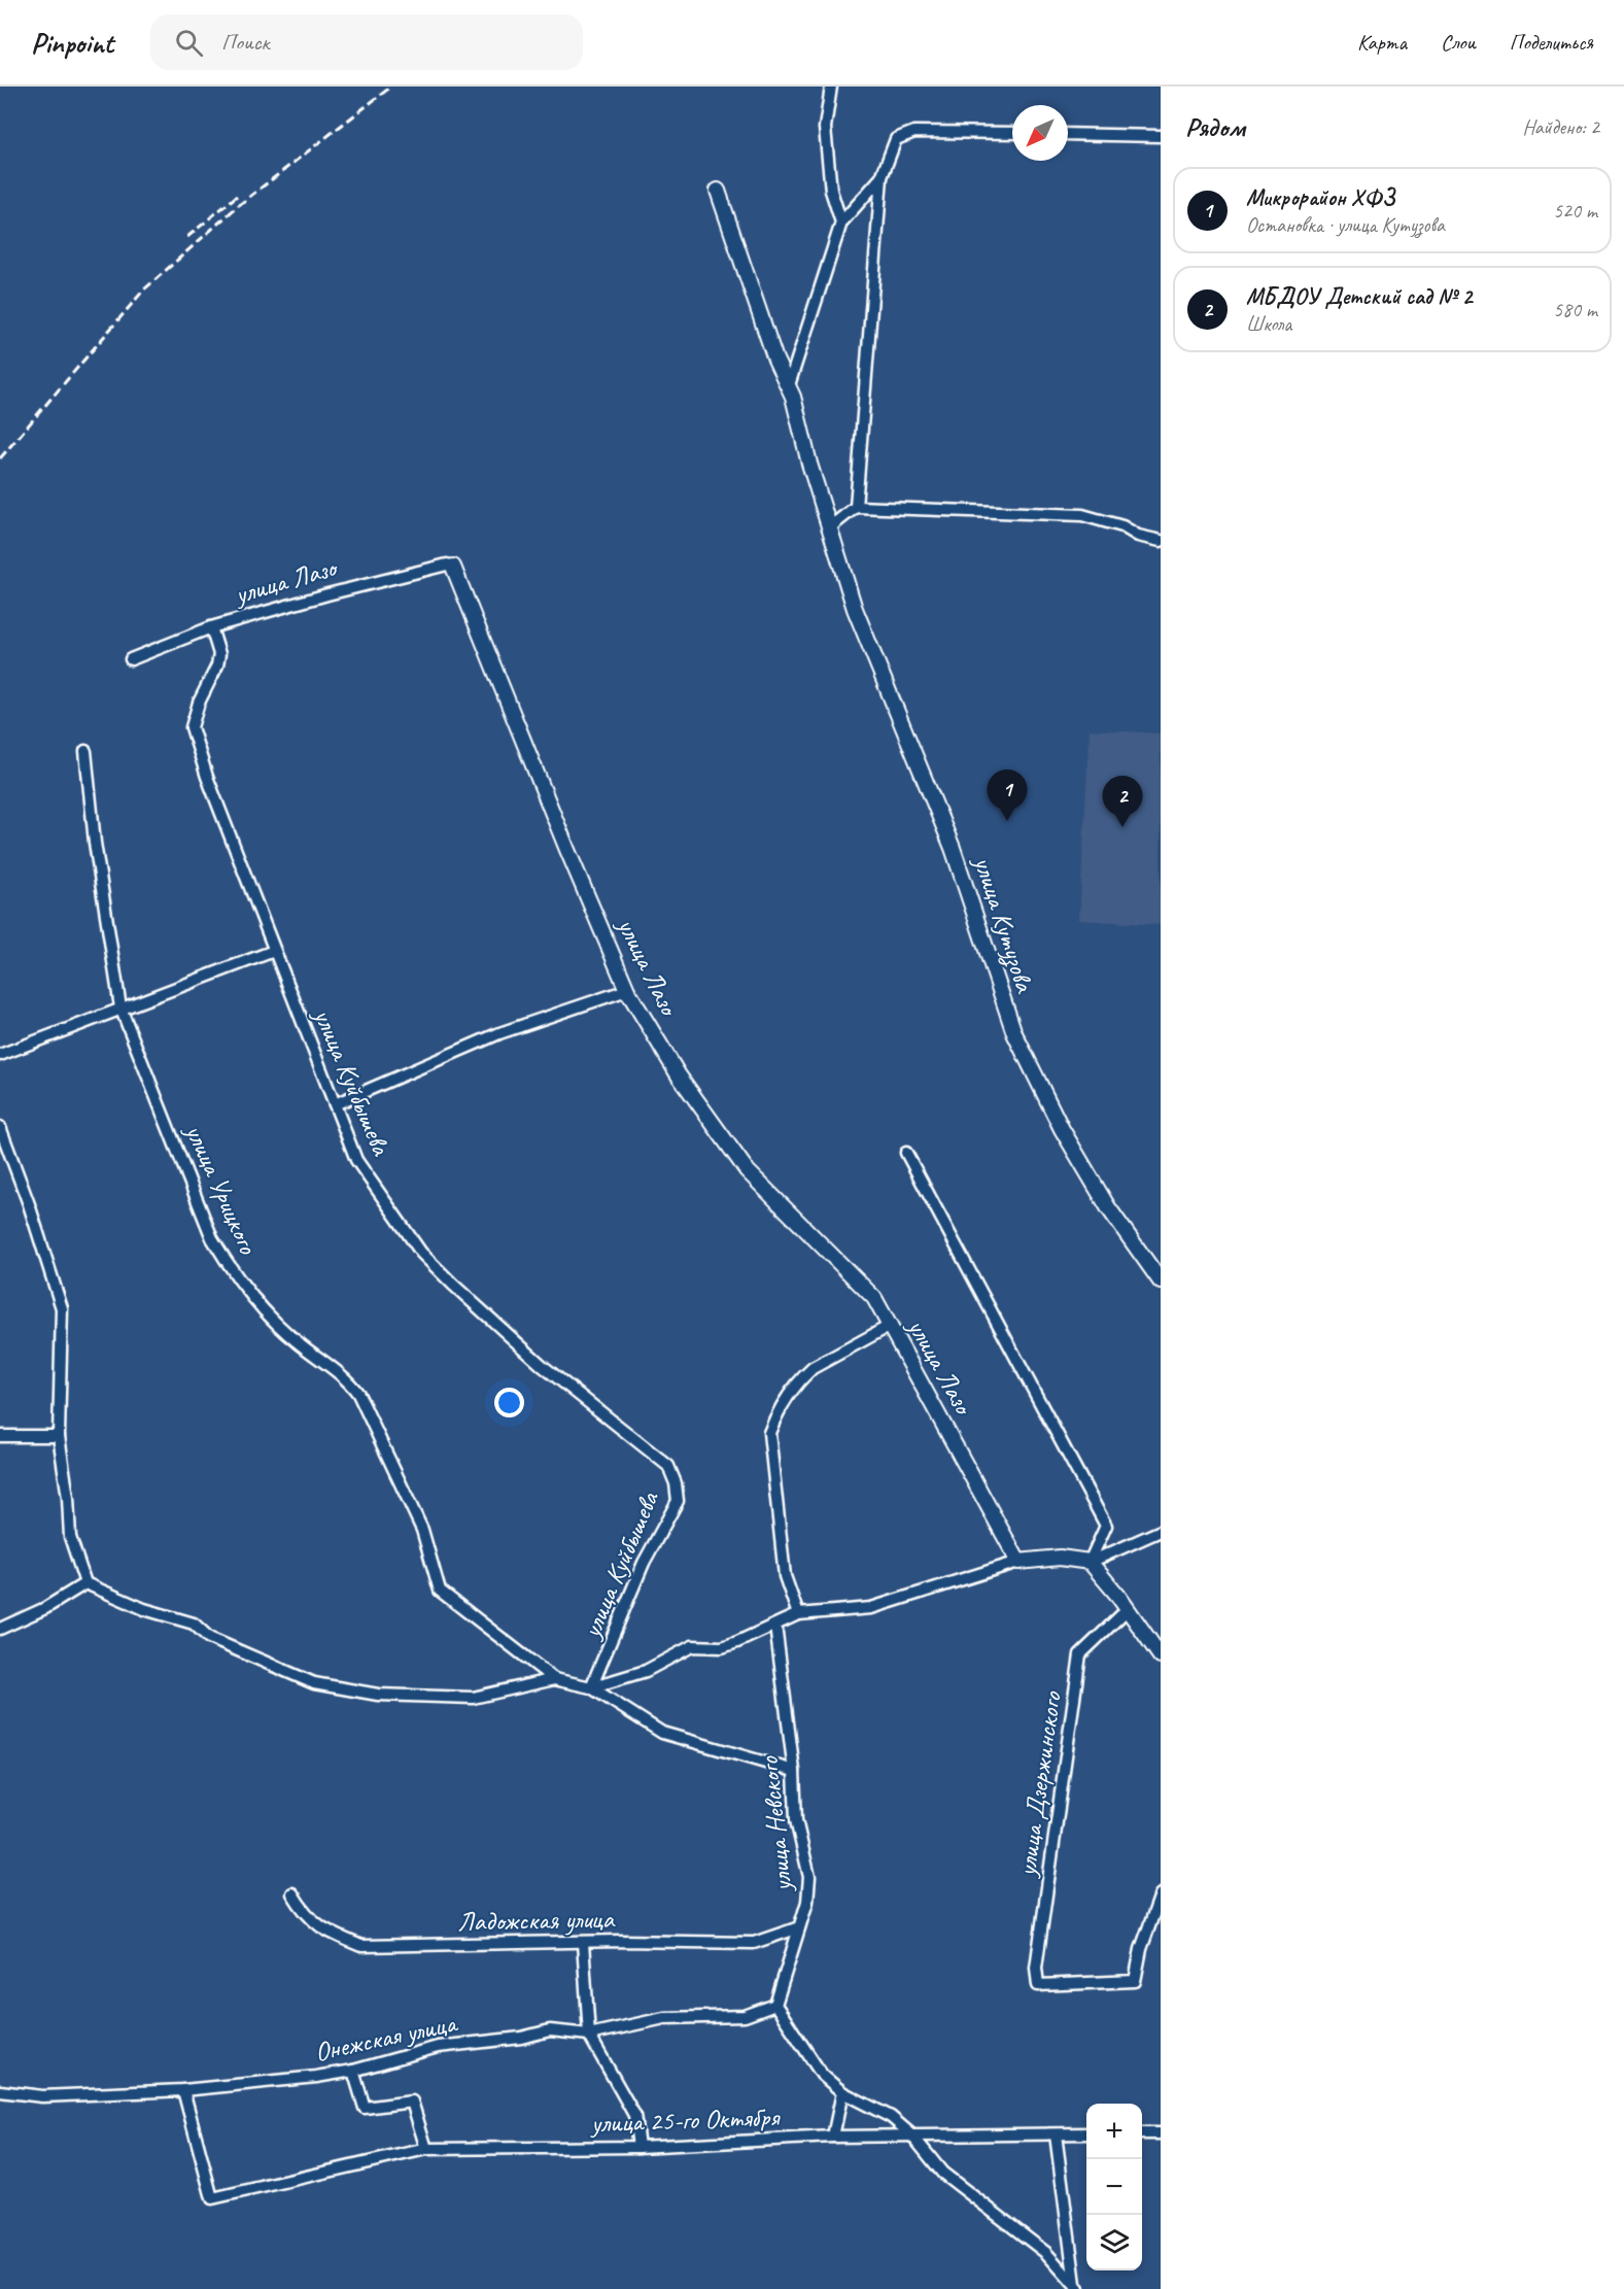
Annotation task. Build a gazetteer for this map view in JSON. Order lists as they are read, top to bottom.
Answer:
{
  "streets": {
    "street": [
      "улица Лазо",
      "улица Кутузова",
      "улица Куйбышева",
      "улица Урицкого",
      "улица Дзержинского",
      "улица Невского",
      "Ладожская улица",
      "Онежская улица",
      "улица 25-го Октября"
    ]
  },
  "crossings": [
    ["улица Лазо", "улица Куйбышева"],
    ["улица Невского", "Ладожская улица"],
    ["улица Невского", "Онежская улица"],
    ["Онежская улица", "улица 25-го Октября"]
  ],
  "north": "bottom left",
  "page": {
    "header": "Pinpoint",
    "search": "Поиск",
    "nav": ["Карта", "Слои", "Поделиться"],
    "heading": ["Рядом", "Найдено: 2"],
    "list": [
      {
        "mark": "1",
        "name": "Микрорайон ХФЗ",
        "note": "Остановка · улица Кутузова",
        "value": "520 m"
      },
      {
        "mark": "2",
        "name": "МБДОУ Детский сад № 2",
        "note": "Школа",
        "value": "580 m"
      }
    ],
    "pins": ["1", "2"],
    "map_buttons": ["+", "−"]
  }
}
